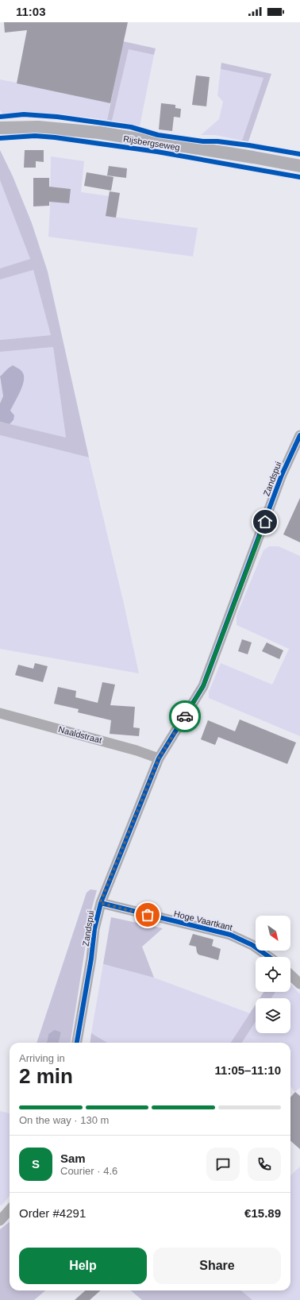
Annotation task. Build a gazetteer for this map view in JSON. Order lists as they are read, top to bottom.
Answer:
{
  "streets": {
    "main road": ["Rijsbergseweg"],
    "street": ["Zandspui", "Naaldstraat", "Hoge Vaartkant"]
  },
  "crossings": [
    ["Zandspui", "Naaldstraat"],
    ["Zandspui", "Hoge Vaartkant"]
  ],
  "north": "bottom right",
  "page": {
    "status": "11:03",
    "heading": ["2 min", "Arriving in", "11:05–11:10"],
    "panel": [
      "Sam",
      "Courier · 4.6",
      "Order #4291",
      "€15.89"
    ],
    "bar": "On the way · 130 m",
    "round": "S",
    "buttons": ["Help", "Share"]
  }
}
